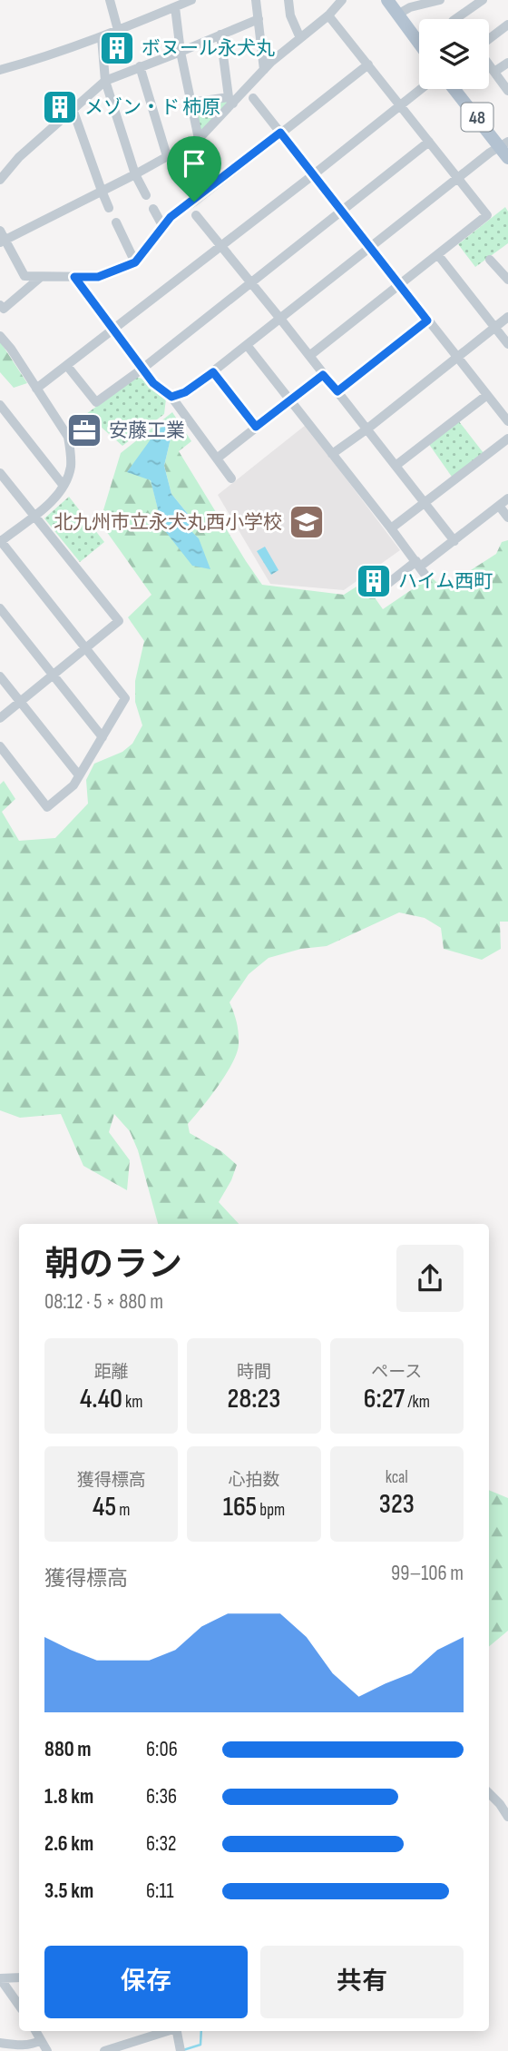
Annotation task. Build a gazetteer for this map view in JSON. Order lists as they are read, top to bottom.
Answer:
{
  "streets": {
    "main road": ["48"]
  },
  "places": {
    "building": ["ボヌール永犬丸", "メゾン・ド 柿原", "ハイム西町"],
    "office": ["安藤工業"],
    "school or university": ["北九州市立永犬丸西小学校"]
  },
  "page": {
    "heading": ["朝のラン", "08:12 · 5 × 880 m"],
    "stats": [
      ["距離", "4.40 km"],
      ["時間", "28:23"],
      ["ペース", "6:27 /km"],
      ["獲得標高", "45 m"],
      ["心拍数", "165 bpm"],
      ["kcal", "323"]
    ],
    "chart": ["獲得標高", "99–106 m"],
    "list": [
      {
        "name": "880 m",
        "note": "6:06"
      },
      {
        "name": "1.8 km",
        "note": "6:36"
      },
      {
        "name": "2.6 km",
        "note": "6:32"
      },
      {
        "name": "3.5 km",
        "note": "6:11"
      }
    ],
    "buttons": ["保存", "共有"]
  }
}
